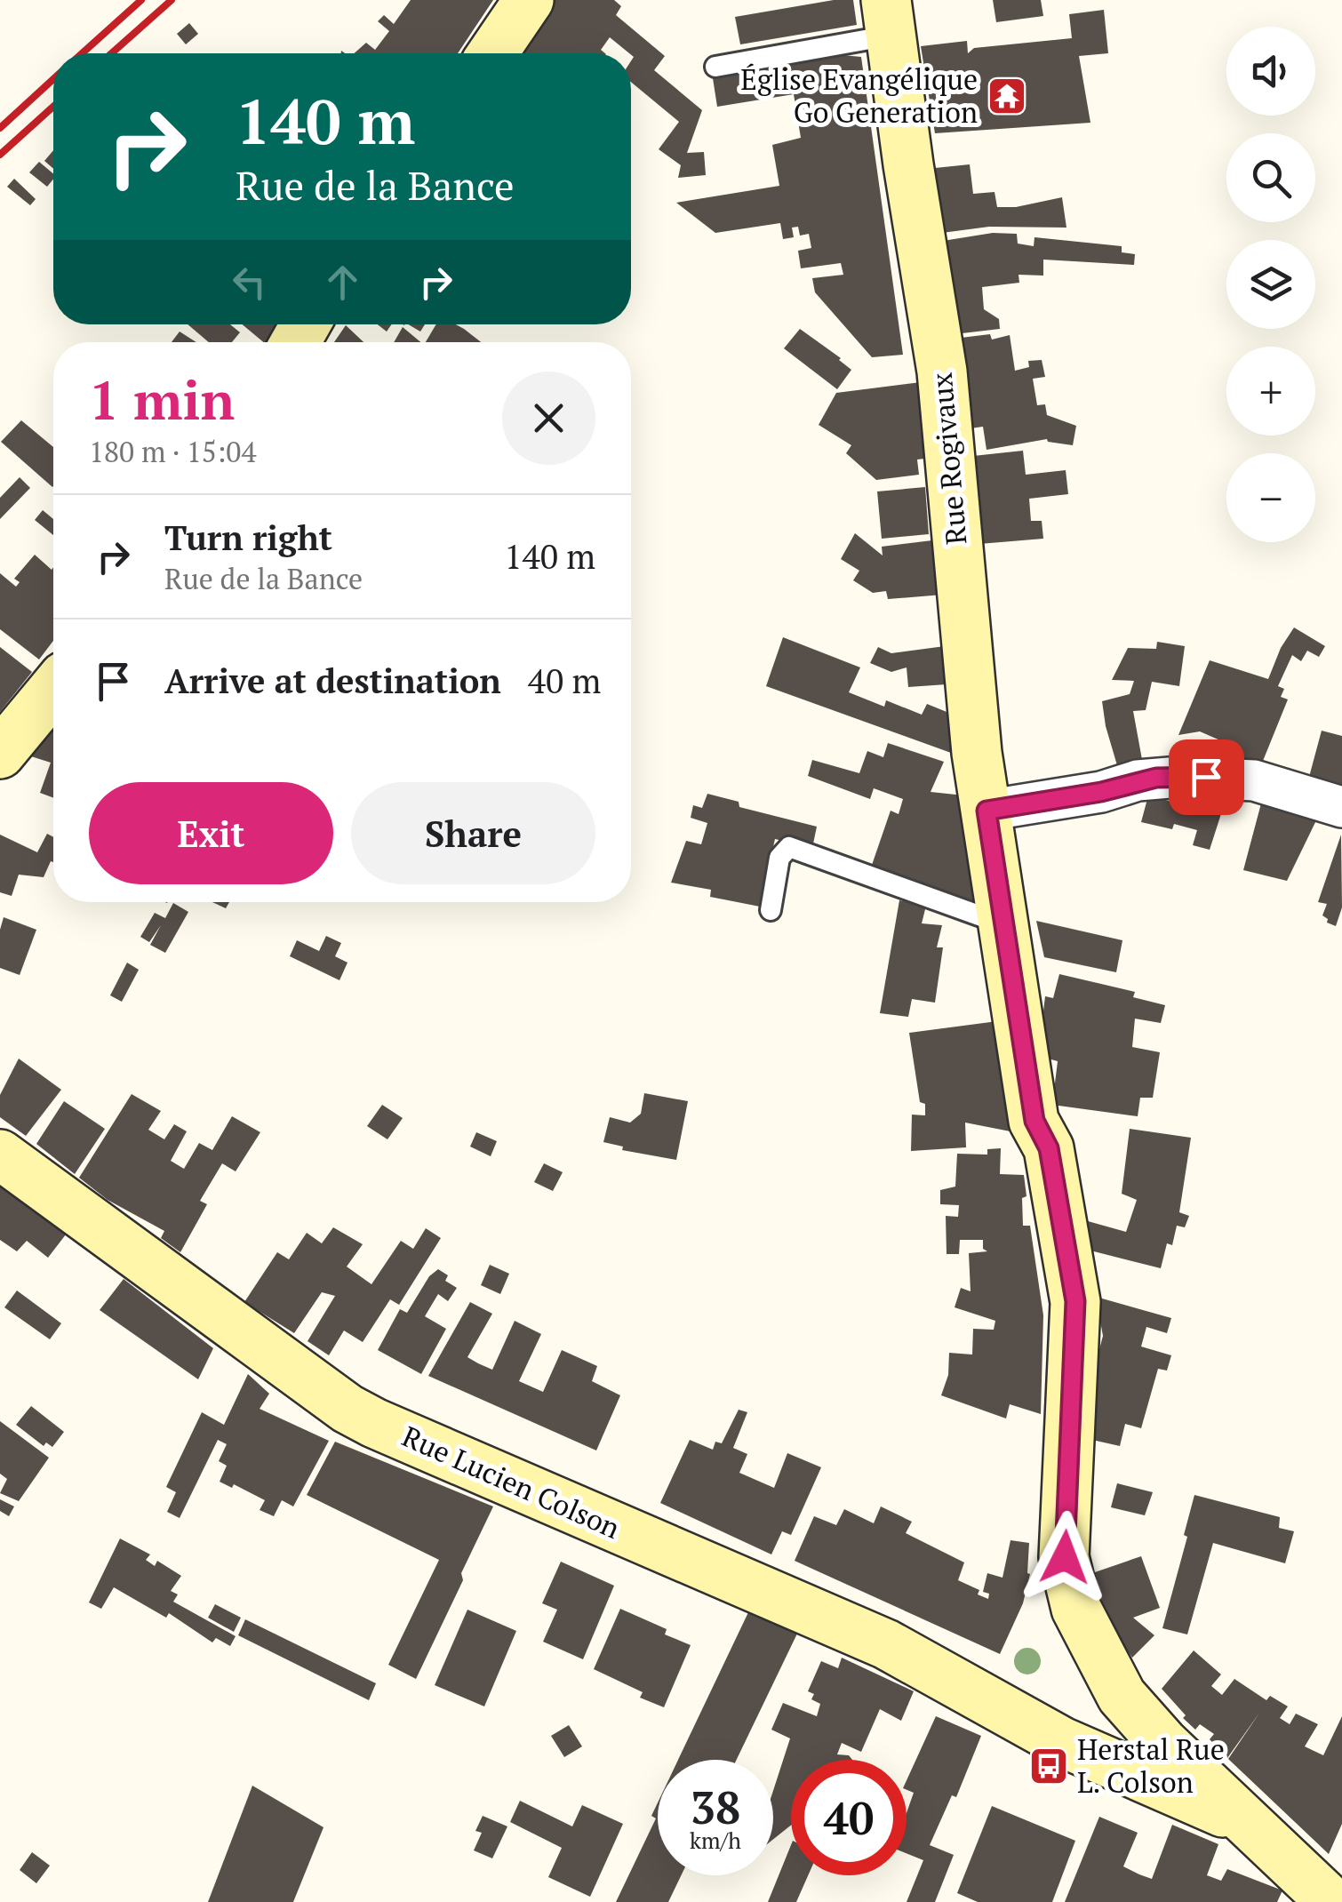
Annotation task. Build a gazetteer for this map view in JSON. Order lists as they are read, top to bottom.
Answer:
{
  "streets": {
    "street": ["Rue Rogivaux", "Rue Lucien Colson"]
  },
  "crossings": [
    ["Rue Rogivaux", "Rue Lucien Colson"]
  ],
  "places": {
    "temple": ["Église Evangélique Go Generation"],
    "bus stop": ["Herstal Rue L. Colson"]
  },
  "page": {
    "map_buttons": ["+", "−"],
    "turn": ["140 m", "Rue de la Bance"],
    "heading": ["1 min", "180 m · 15:04"],
    "list": [
      {
        "name": "Turn right",
        "note": "Rue de la Bance",
        "value": "140 m"
      },
      {
        "name": "Arrive at destination",
        "value": "40 m"
      }
    ],
    "buttons": ["Exit", "Share"],
    "speed": "38 km/h",
    "limit": "40"
  }
}
